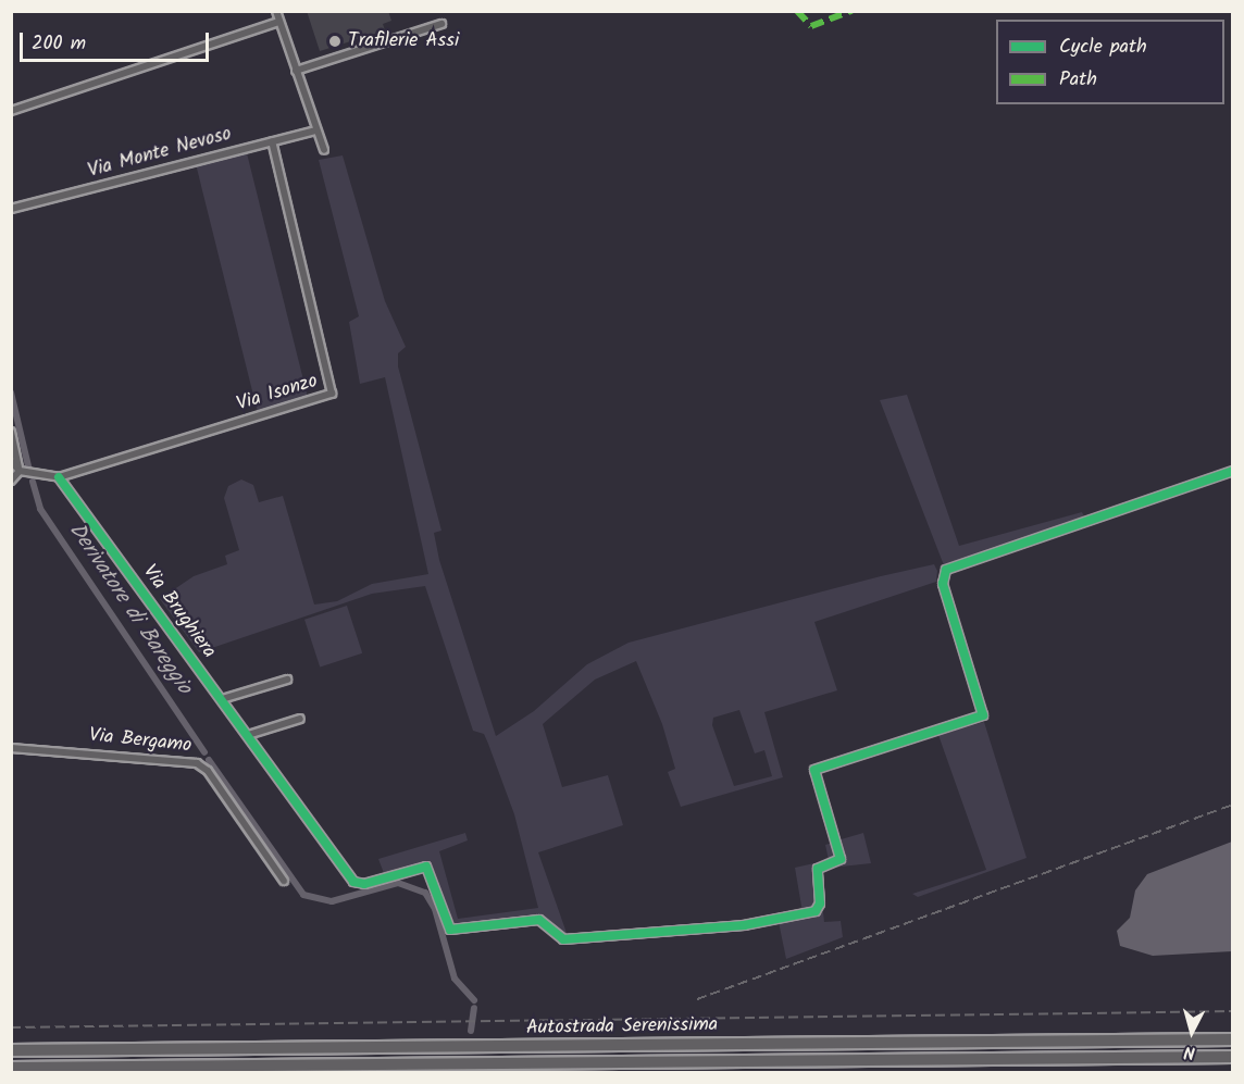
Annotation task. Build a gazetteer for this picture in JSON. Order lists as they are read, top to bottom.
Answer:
{
  "streets": {
    "highway": ["Autostrada Serenissima"],
    "street": [
      "Via Monte Nevoso",
      "Via Isonzo",
      "Via Brughiera",
      "Via Bergamo"
    ]
  },
  "crossings": [
    ["Via Monte Nevoso", "Via Isonzo"],
    ["Via Isonzo", "Via Brughiera"]
  ],
  "water": ["Derivatore di Bareggio"],
  "places": ["Trafilerie Assi"],
  "legend": ["Cycle path", "Path"],
  "scale_bar": "200 m",
  "north": "bottom"
}
